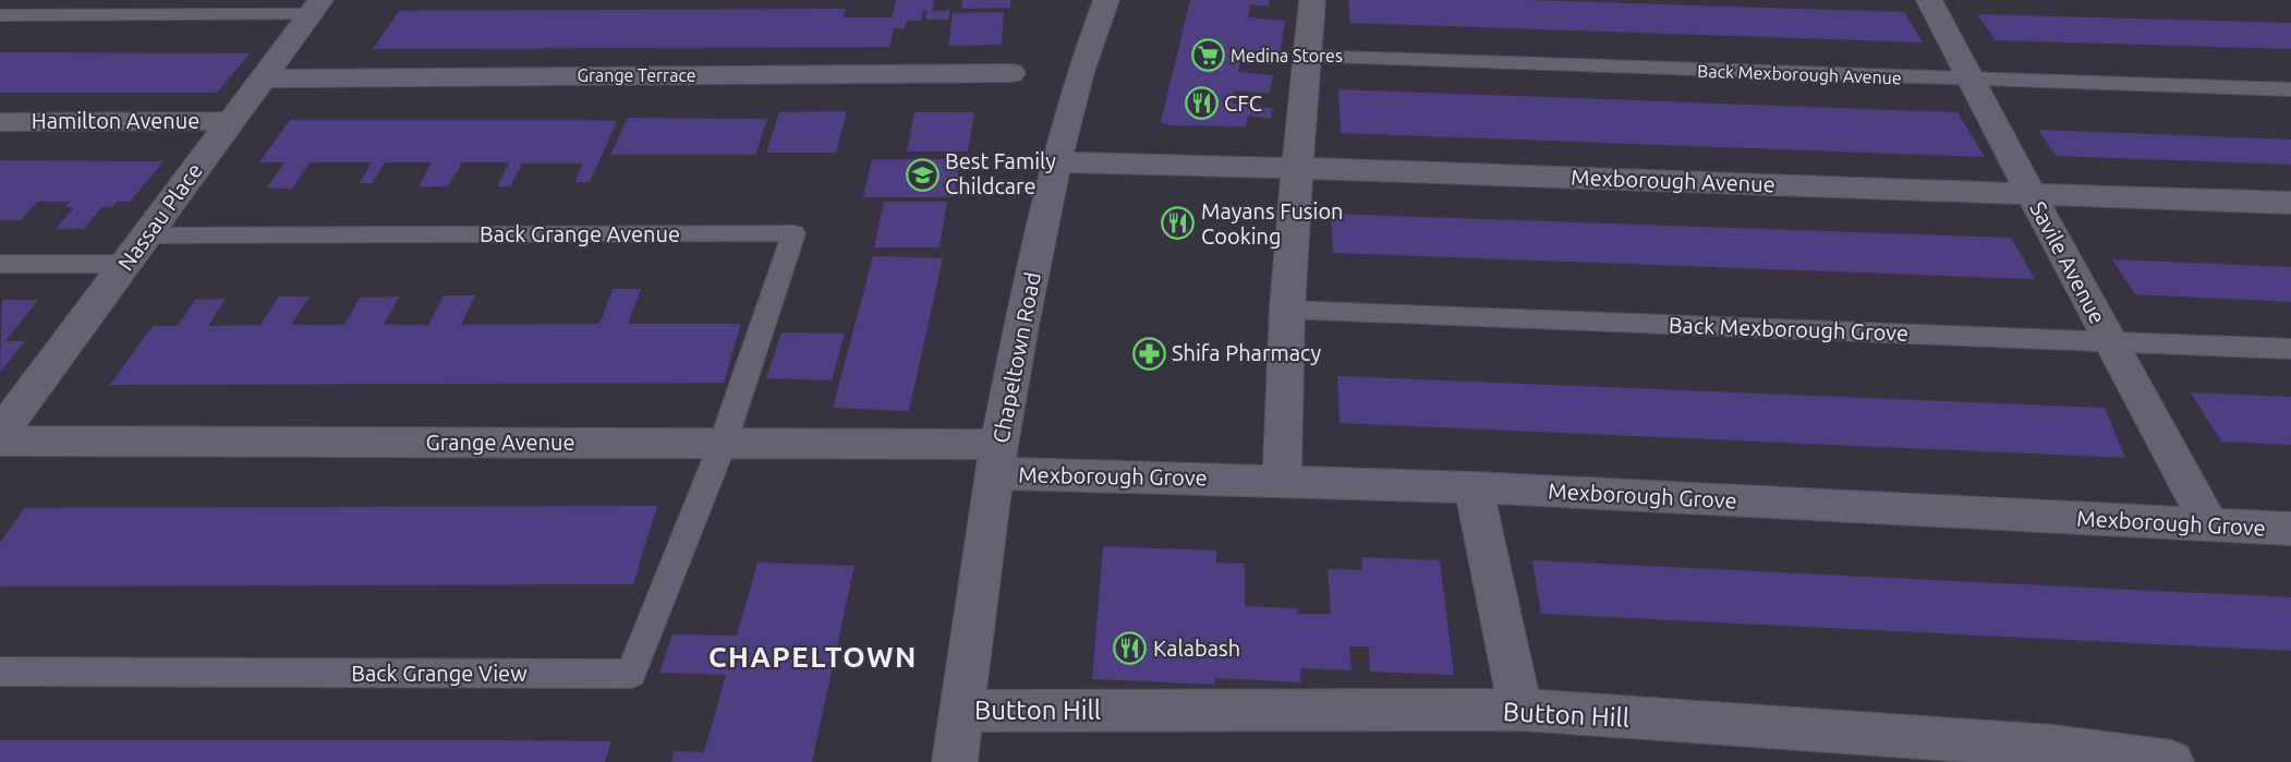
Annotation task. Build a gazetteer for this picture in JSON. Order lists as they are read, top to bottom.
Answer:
{
  "streets": {
    "street": [
      "Grange Terrace",
      "Hamilton Avenue",
      "Mexborough Avenue",
      "Nassau Place",
      "Savile Avenue",
      "Chapeltown Road",
      "Grange Avenue",
      "Mexborough Grove",
      "Button Hill"
    ],
    "lane": [
      "Back Mexborough Avenue",
      "Back Grange Avenue",
      "Back Mexborough Grove",
      "Back Grange View"
    ]
  },
  "crossings": [
    ["Back Mexborough Avenue", "Savile Avenue"],
    ["Grange Terrace", "Nassau Place"],
    ["Hamilton Avenue", "Nassau Place"],
    ["Mexborough Avenue", "Savile Avenue"],
    ["Mexborough Avenue", "Chapeltown Road"],
    ["Nassau Place", "Back Grange Avenue"],
    ["Back Grange Avenue", "Grange Avenue"],
    ["Back Grange Avenue", "Back Grange View"],
    ["Savile Avenue", "Back Mexborough Grove"],
    ["Savile Avenue", "Mexborough Grove"],
    ["Chapeltown Road", "Grange Avenue"],
    ["Chapeltown Road", "Mexborough Grove"],
    ["Chapeltown Road", "Button Hill"],
    ["Grange Avenue", "Mexborough Grove"],
    ["Grange Avenue", "Back Grange View"]
  ],
  "districts": ["CHAPELTOWN"],
  "places": {
    "supermarket": ["Medina Stores"],
    "restaurant": ["CFC", "Mayans Fusion Cooking", "Kalabash"],
    "school or university": ["Best Family Childcare"],
    "pharmacy": ["Shifa Pharmacy"]
  }
}
